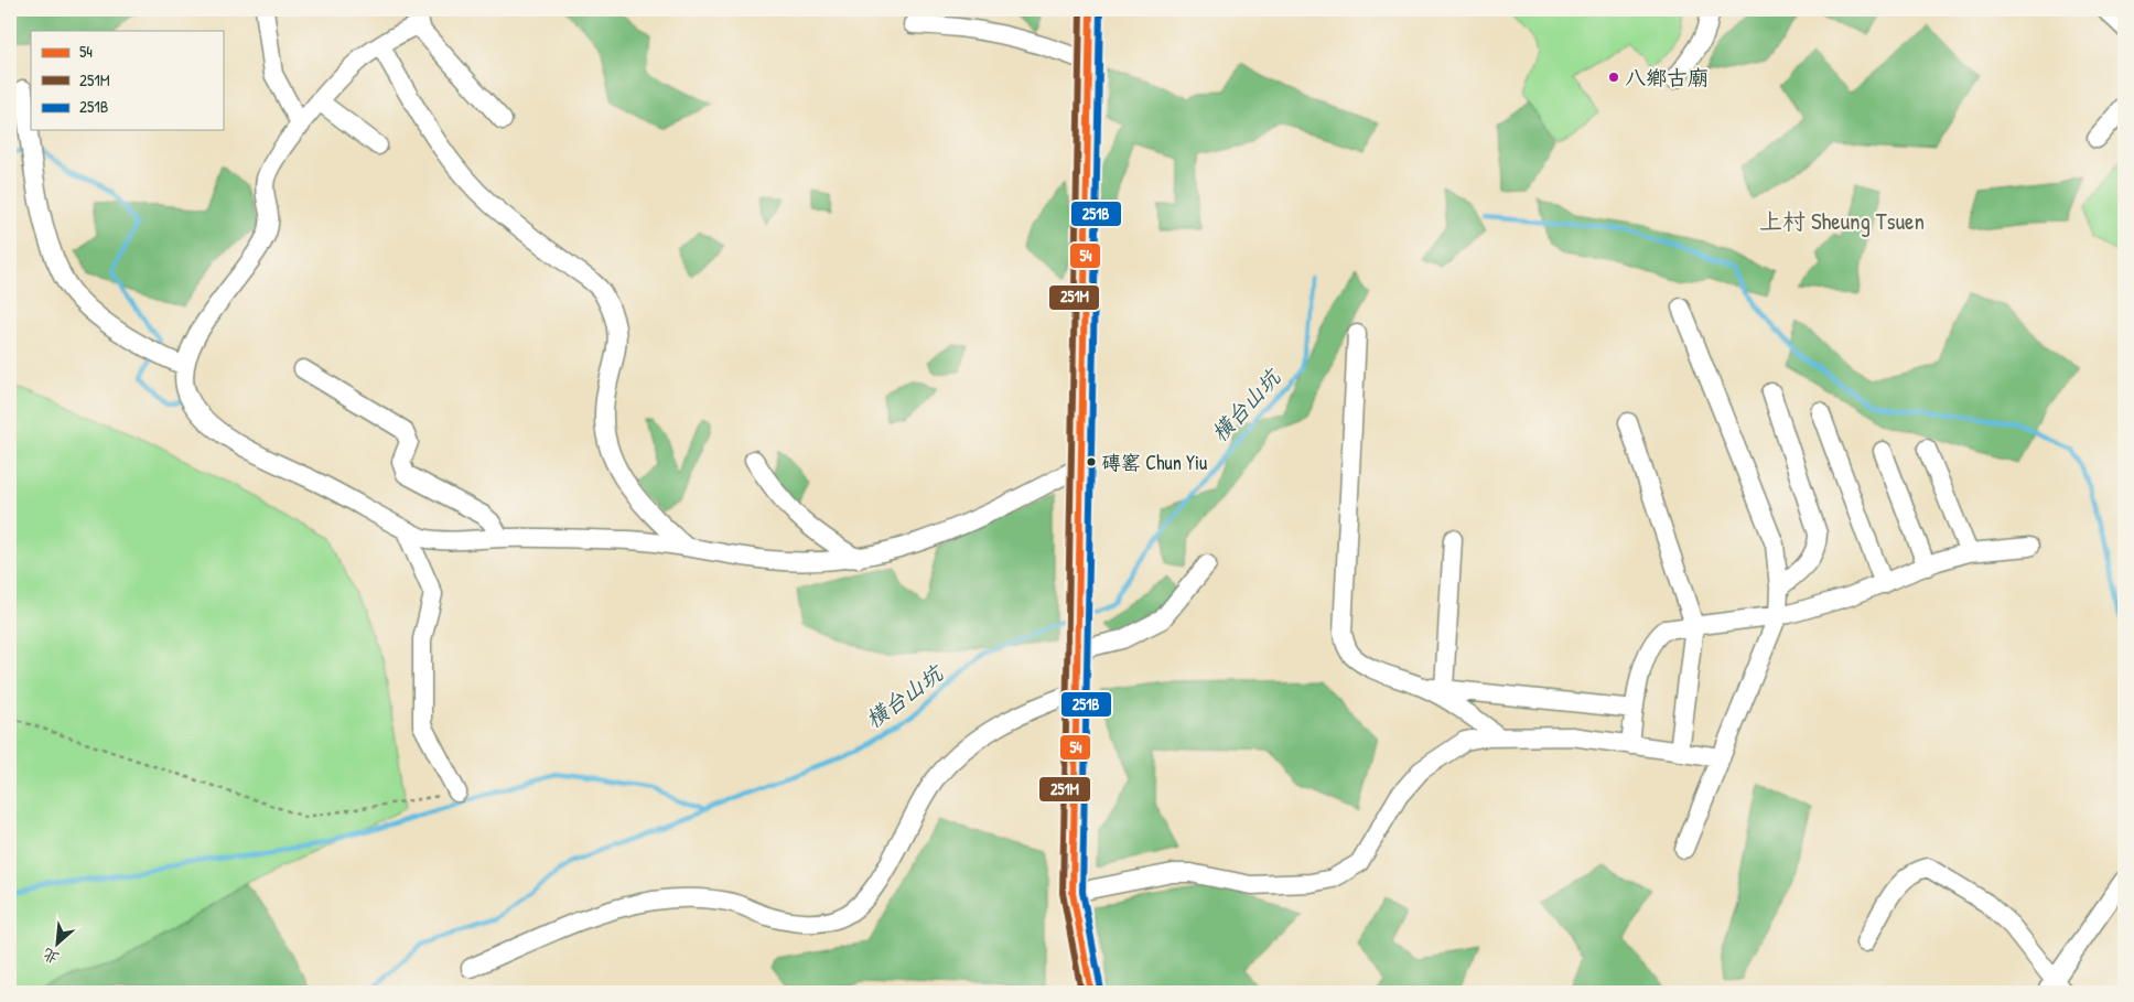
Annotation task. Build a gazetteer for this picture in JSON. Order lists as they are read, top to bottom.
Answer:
{
  "districts": ["上村 Sheung Tsuen"],
  "water": ["橫台山坑"],
  "places": ["八鄉古廟", "磚窰 Chun Yiu"],
  "lines": ["transit line 54", "transit line 251M", "transit line 251B"],
  "legend": ["54", "251M", "251B"],
  "north": "bottom left"
}
